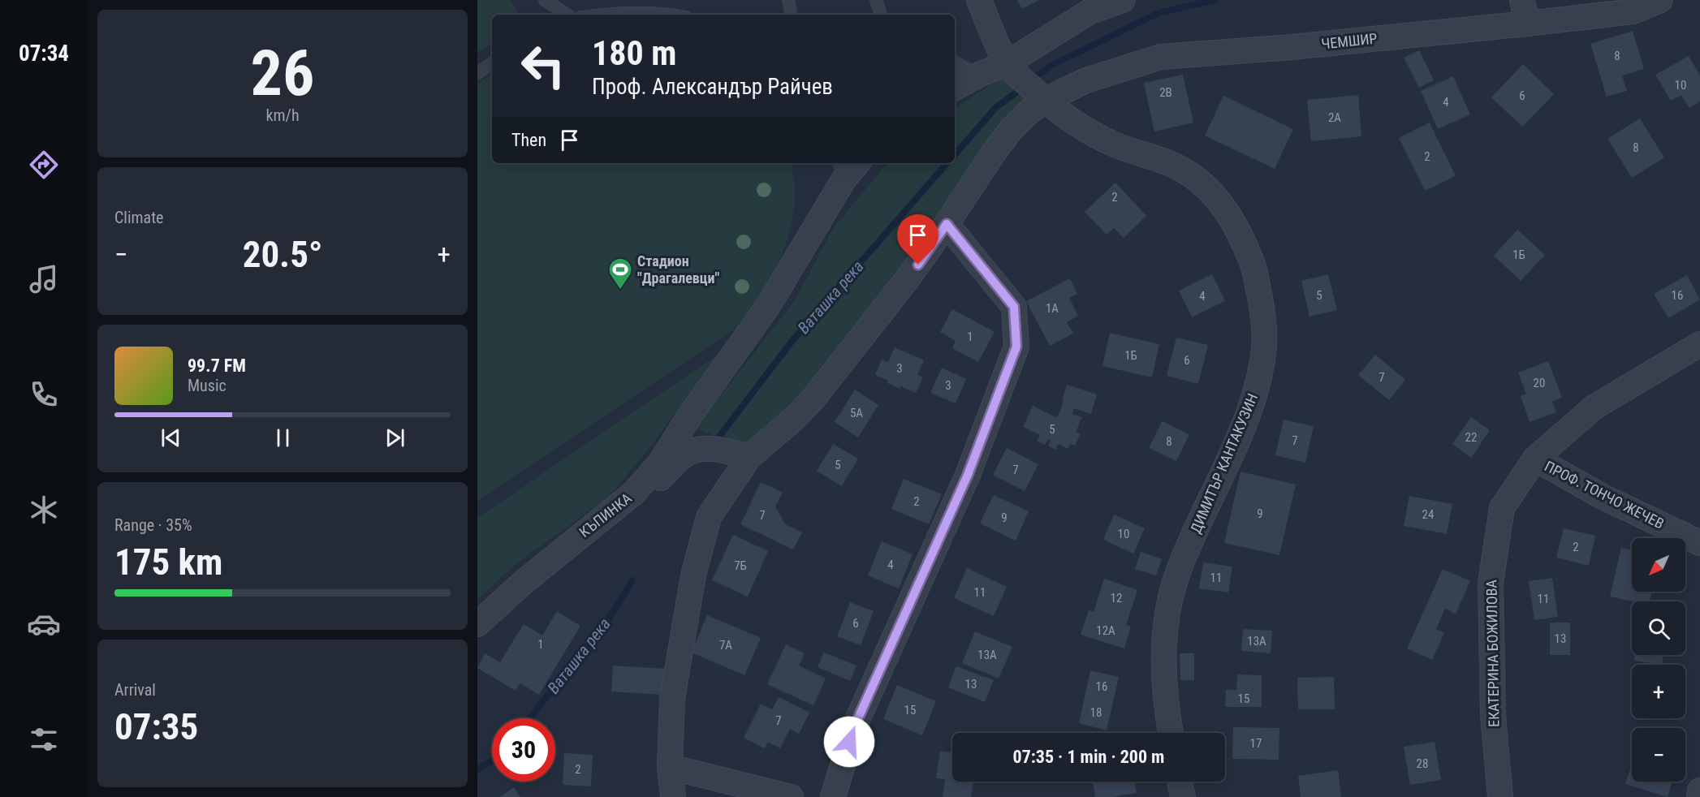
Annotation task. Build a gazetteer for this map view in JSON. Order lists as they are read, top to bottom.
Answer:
{
  "streets": {
    "street": [
      "ЧЕМШИР",
      "ДИМИТЪР КАНТАКУЗИН",
      "ПРОФ. ТОНЧО ЖЕЧЕВ",
      "КЪПИНКА",
      "ЕКАТЕРИНА БОЖИЛОВА"
    ]
  },
  "crossings": [
    ["ЧЕМШИР", "ДИМИТЪР КАНТАКУЗИН"],
    ["ЧЕМШИР", "КЪПИНКА"],
    ["ПРОФ. ТОНЧО ЖЕЧЕВ", "ЕКАТЕРИНА БОЖИЛОВА"]
  ],
  "water": ["Ваташка река"],
  "places": {
    "sports": ["Стадион \"Драгалевци\""]
  },
  "house_numbers": [
    "8",
    "10",
    "2В",
    "6",
    "4",
    "2А",
    "8",
    "2",
    "2",
    "1Б",
    "5",
    "16",
    "4",
    "1А",
    "1",
    "1Б",
    "6",
    "3",
    "7",
    "20",
    "3",
    "5А",
    "5",
    "22",
    "7",
    "8",
    "5",
    "7",
    "2",
    "9",
    "24",
    "7",
    "9",
    "10",
    "2",
    "4",
    "7Б",
    "11",
    "11",
    "12",
    "11",
    "6",
    "12А",
    "13",
    "13А",
    "1",
    "7А",
    "13А",
    "13",
    "16",
    "15",
    "15",
    "18",
    "7",
    "17",
    "28",
    "2"
  ],
  "north": "bottom left",
  "page": {
    "tabs": "07:34",
    "tile": [
      ["26", "km/h"],
      "Climate",
      ["Range · 35%", "175 km"],
      ["Arrival", "07:35"]
    ],
    "turn": ["180 m", "Проф. Александър Райчев"],
    "then": "Then",
    "heat": ["−", "20.5°", "+"],
    "song": ["99.7 FM", "Music"],
    "map_buttons": ["+", "−"],
    "limit": "30",
    "trip": "07:35 · 1 min · 200 m"
  }
}
